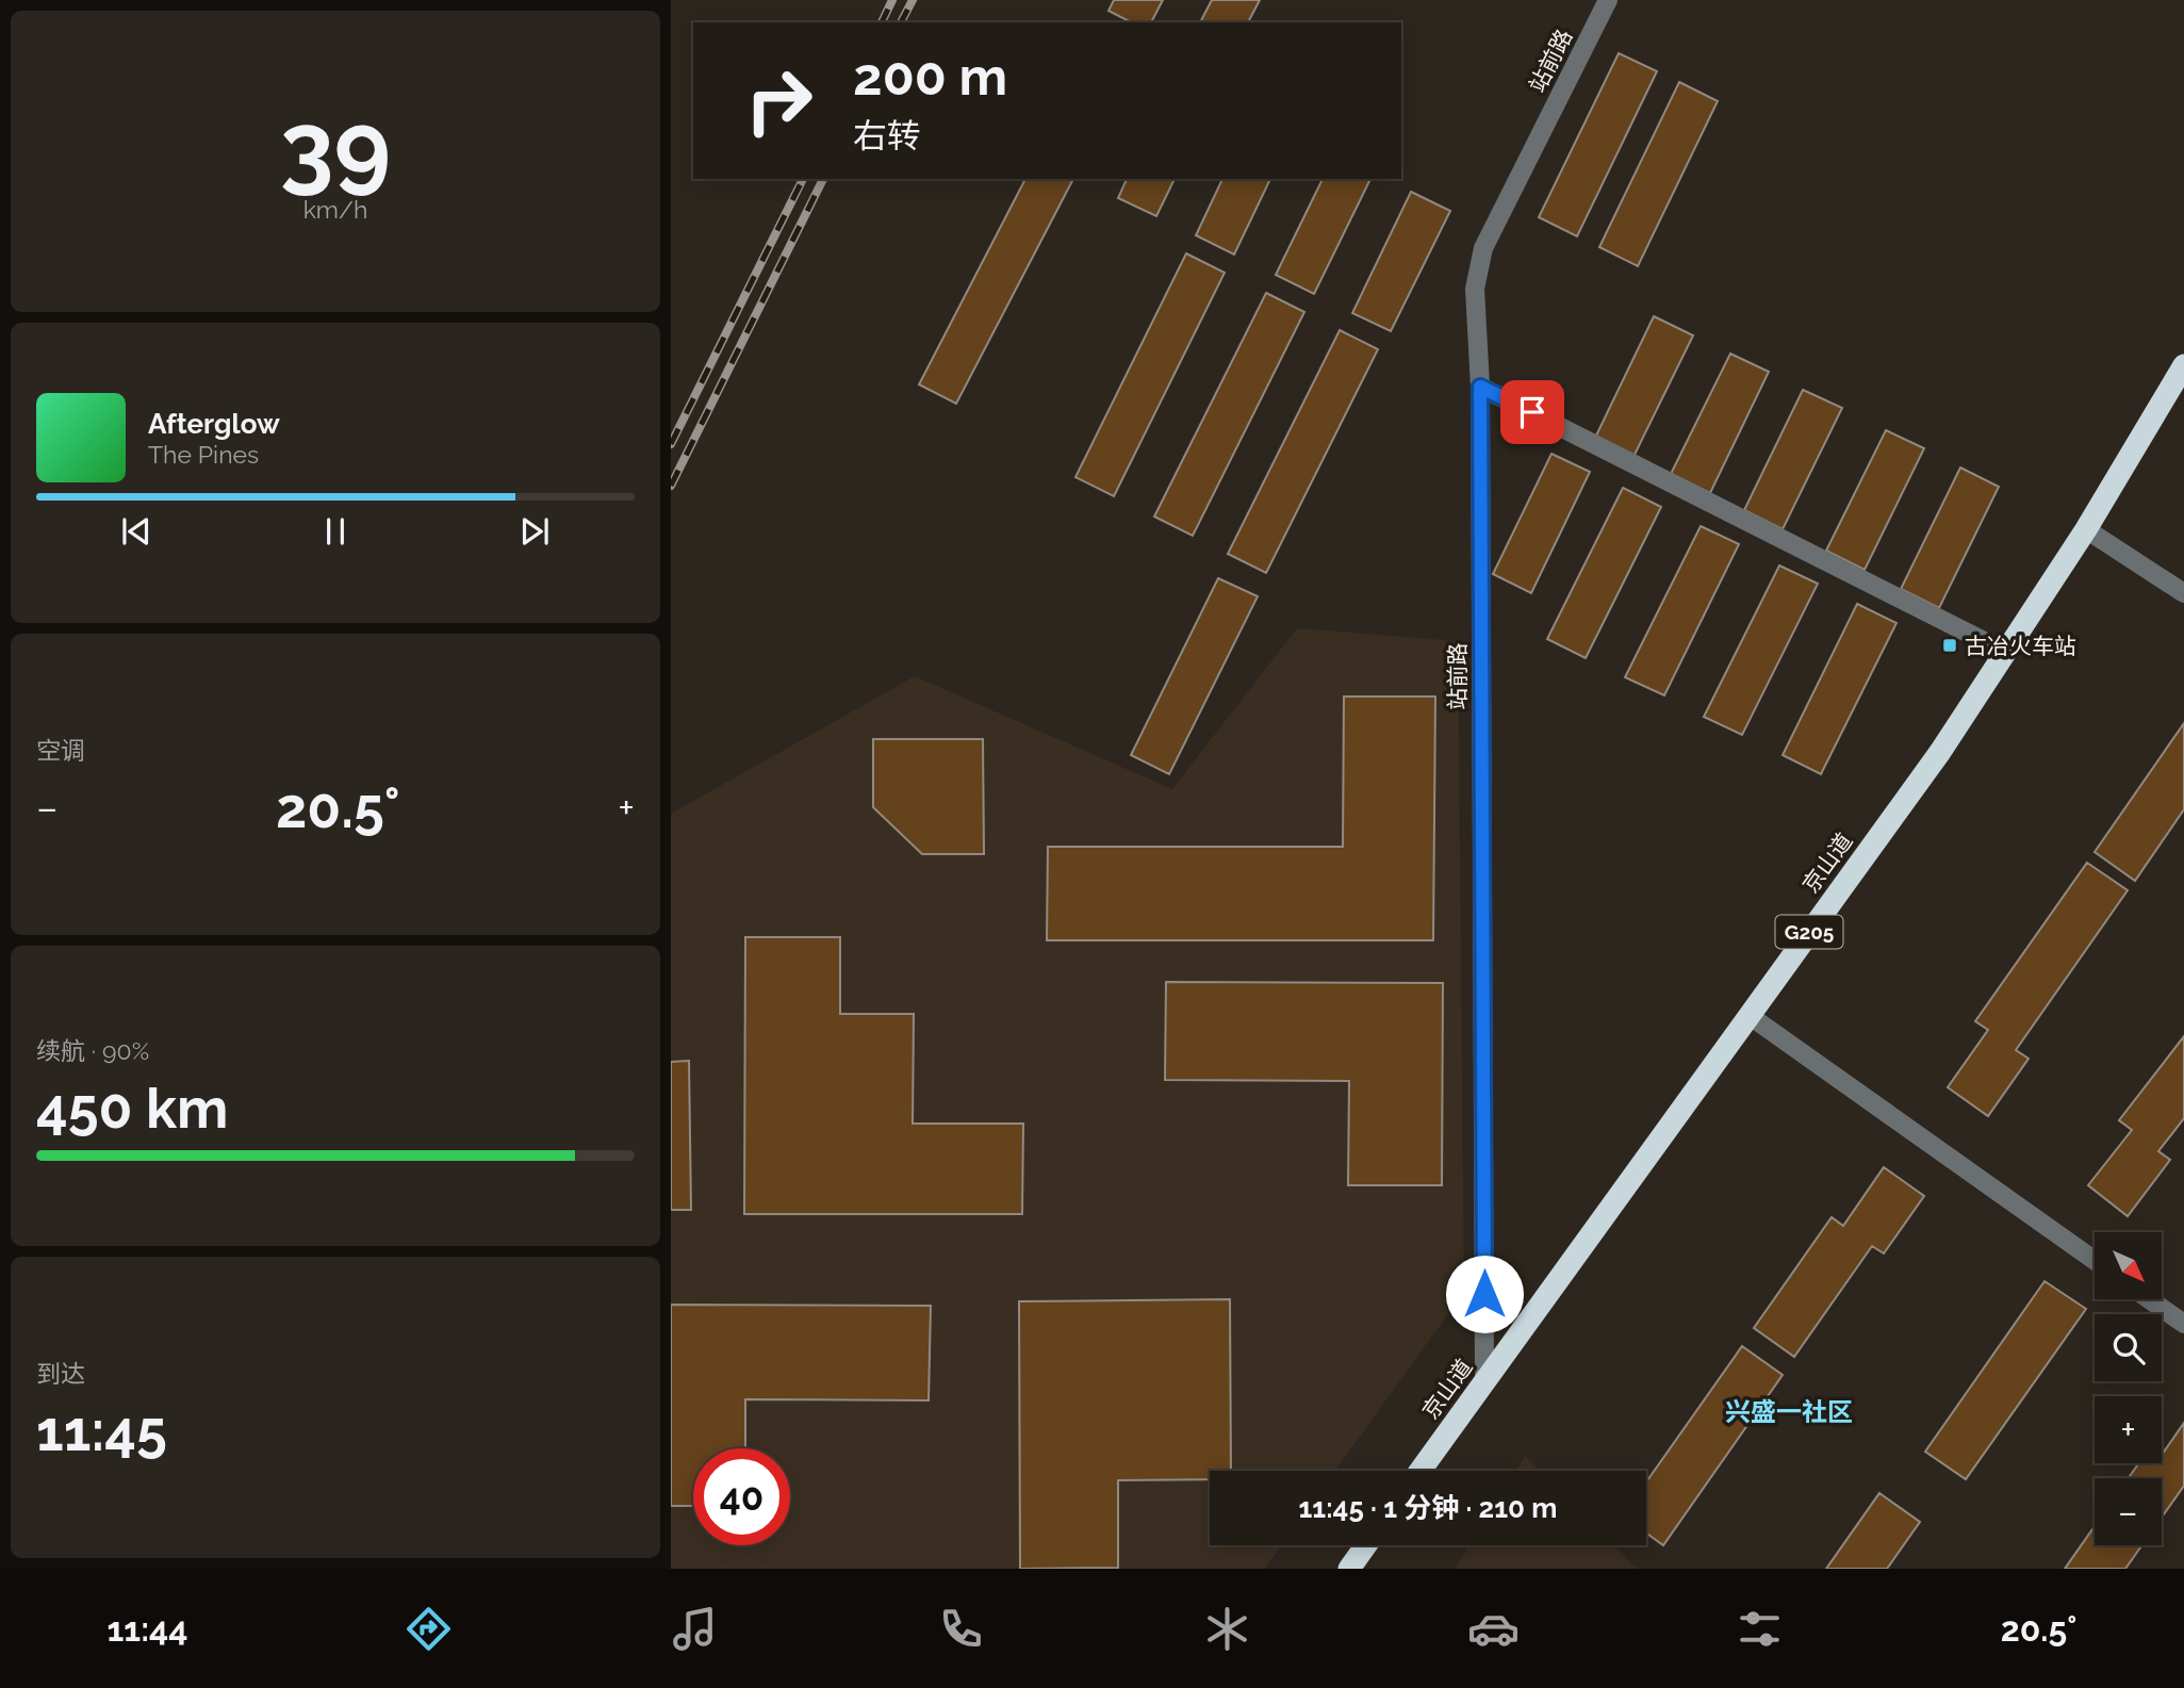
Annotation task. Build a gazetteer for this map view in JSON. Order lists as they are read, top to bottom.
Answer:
{
  "streets": {
    "highway": ["京山道", "G205"],
    "street": ["站前路"]
  },
  "crossings": [
    ["站前路", "京山道"]
  ],
  "districts": ["兴盛一社区"],
  "places": {
    "transit": ["古冶火车站"]
  },
  "north": "bottom right",
  "page": {
    "tile": [
      ["39", "km/h"],
      "空调",
      ["续航 · 90%", "450 km"],
      ["到达", "11:45"]
    ],
    "turn": ["200 m", "右转"],
    "song": ["Afterglow", "The Pines"],
    "heat": ["−", "20.5°", "+"],
    "map_buttons": ["+", "−"],
    "limit": "40",
    "trip": "11:45 · 1 分钟 · 210 m",
    "tabs": ["11:44", "20.5°"]
  }
}
